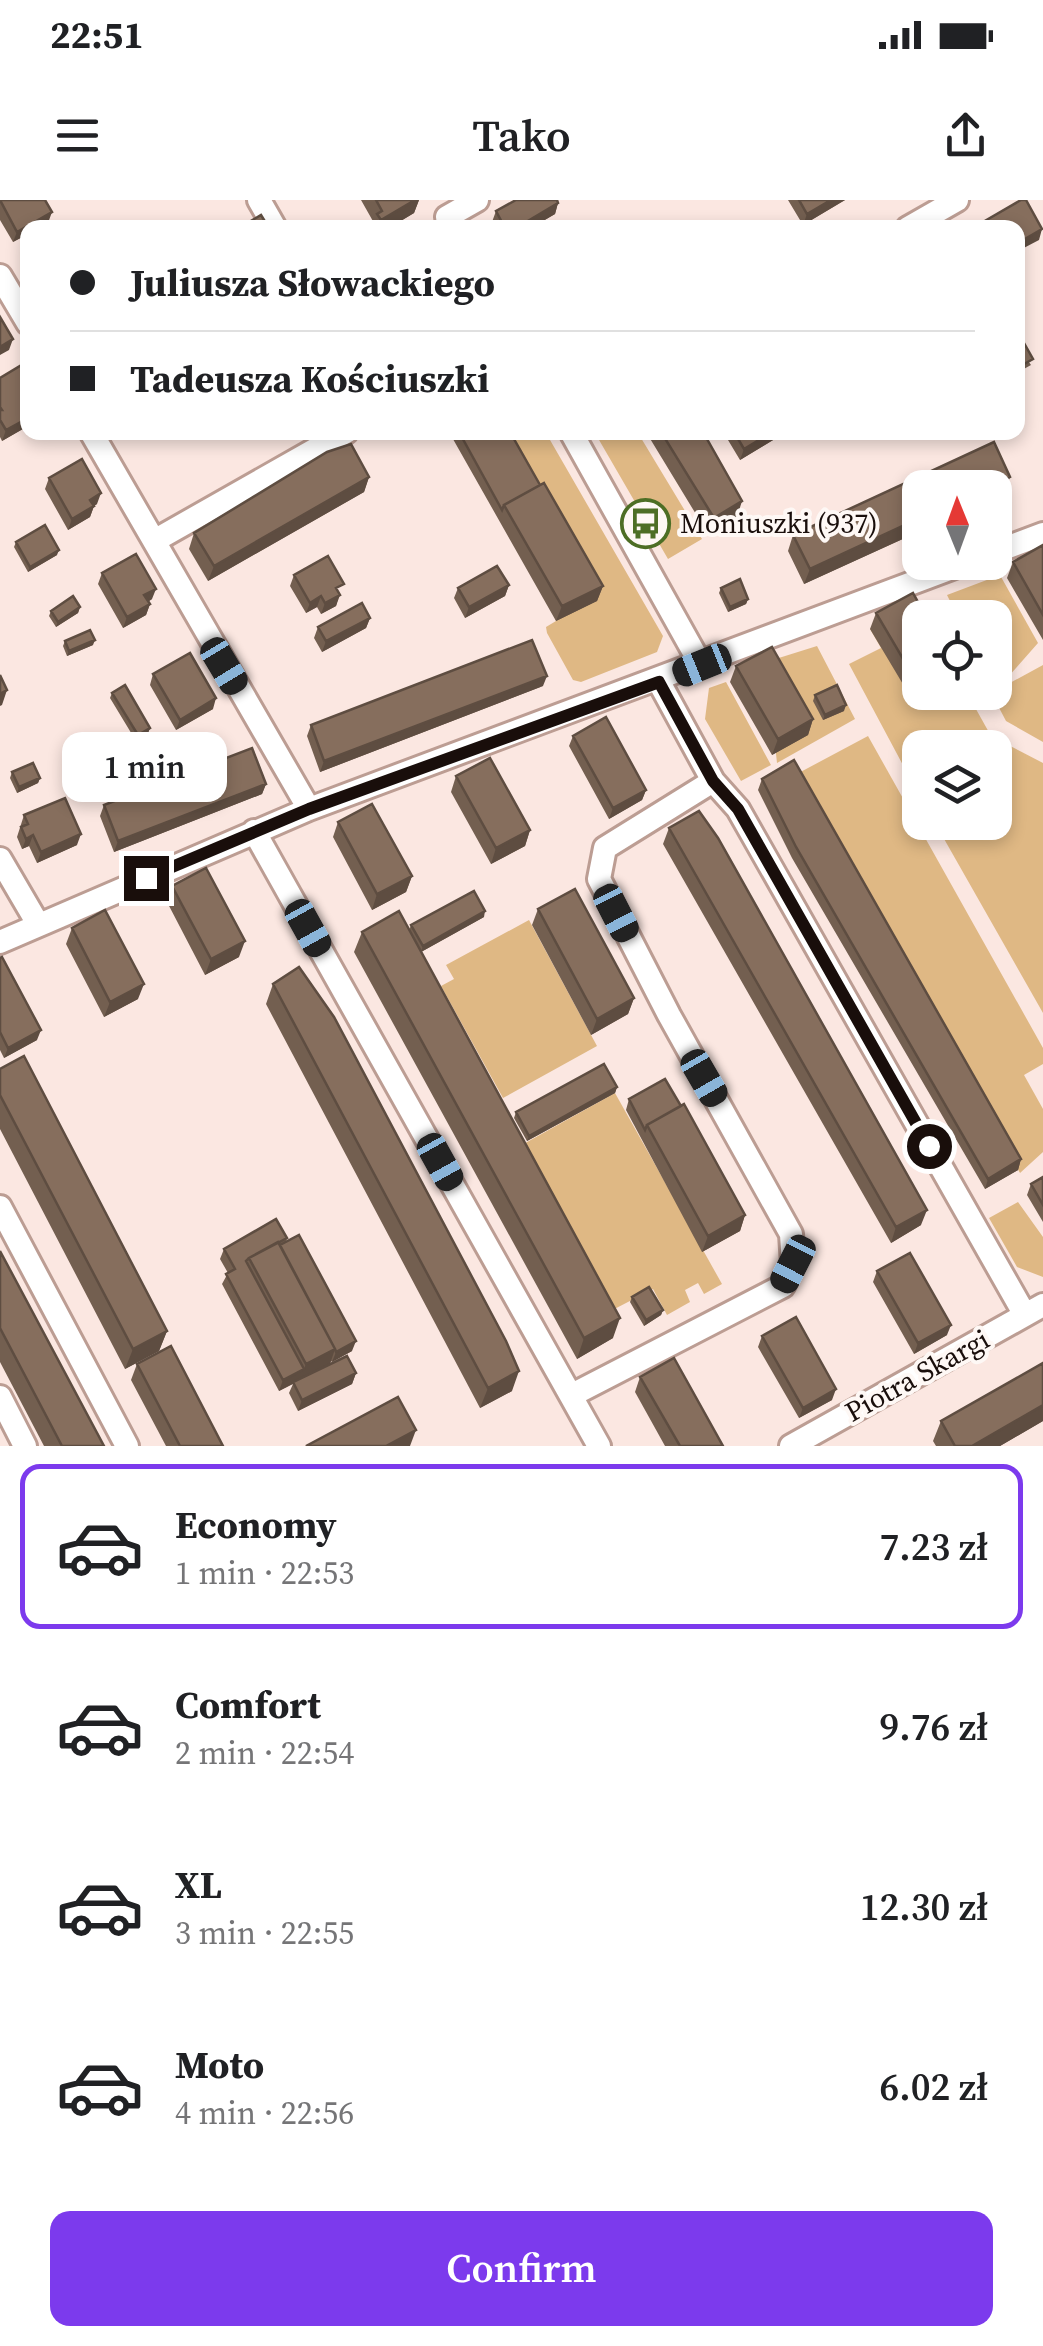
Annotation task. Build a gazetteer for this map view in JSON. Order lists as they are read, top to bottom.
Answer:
{
  "streets": {
    "street": ["Piotra Skargi"]
  },
  "places": {
    "bus stop": ["Moniuszki (937)"]
  },
  "north": "top",
  "page": {
    "status": "22:51",
    "header": "Tako",
    "banner": ["Juliusza Słowackiego", "Tadeusza Kościuszki"],
    "bubble": "1 min",
    "list": [
      {
        "name": "Economy",
        "note": "1 min · 22:53",
        "value": "7.23 zł"
      },
      {
        "name": "Comfort",
        "note": "2 min · 22:54",
        "value": "9.76 zł"
      },
      {
        "name": "XL",
        "note": "3 min · 22:55",
        "value": "12.30 zł"
      },
      {
        "name": "Moto",
        "note": "4 min · 22:56",
        "value": "6.02 zł"
      }
    ],
    "buttons": "Confirm"
  }
}
